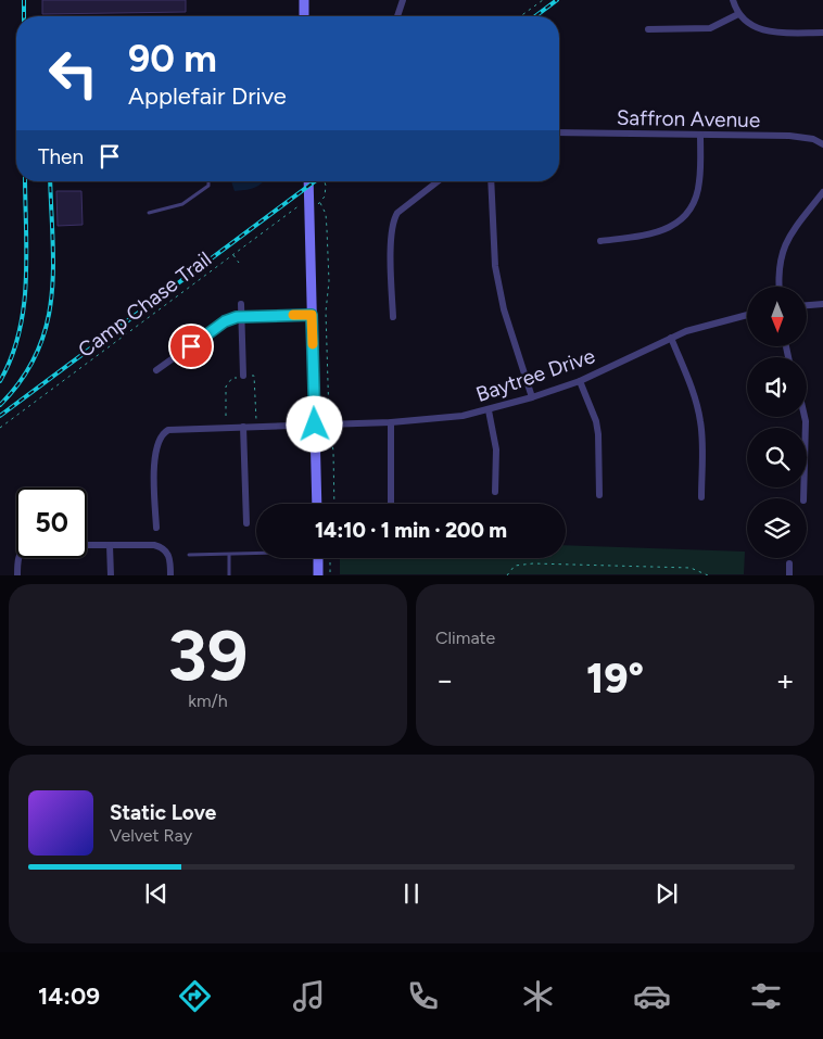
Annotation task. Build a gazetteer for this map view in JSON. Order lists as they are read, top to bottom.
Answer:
{
  "streets": {
    "street": ["Saffron Avenue", "Baytree Drive"],
    "path": ["Camp Chase Trail"]
  },
  "north": "bottom",
  "page": {
    "turn": ["90 m", "Applefair Drive"],
    "then": "Then",
    "limit": "50",
    "trip": "14:10 · 1 min · 200 m",
    "tile": [
      ["39", "km/h"],
      "Climate"
    ],
    "heat": ["−", "19°", "+"],
    "song": ["Static Love", "Velvet Ray"],
    "tabs": "14:09"
  }
}
